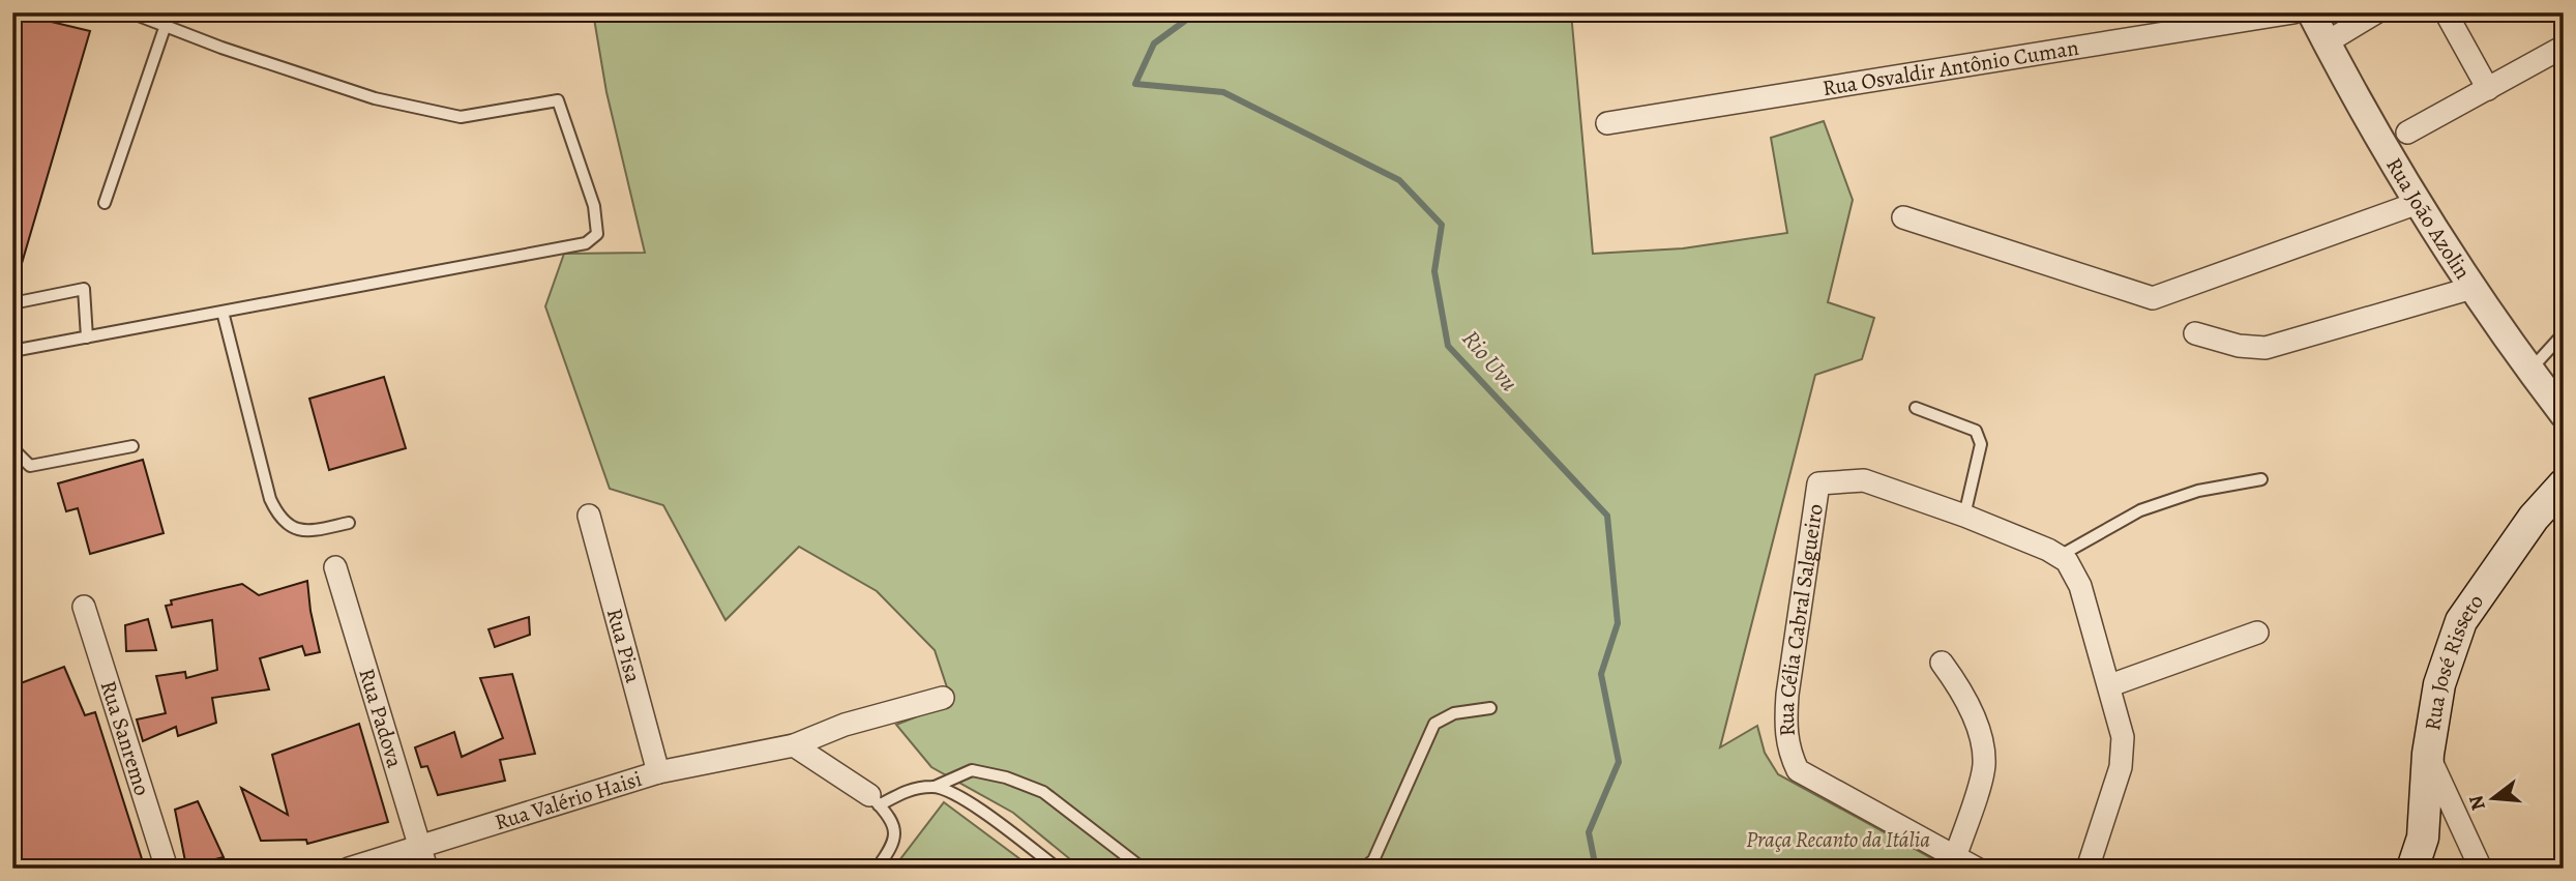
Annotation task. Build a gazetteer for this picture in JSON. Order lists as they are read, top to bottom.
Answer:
{
  "streets": {
    "main road": ["Rua José Risseto"],
    "street": [
      "Rua Osvaldir Antônio Cuman",
      "Rua João Azolin",
      "Rua Célia Cabral Salgueiro",
      "Rua Pisa",
      "Rua Padova",
      "Rua Sanremo",
      "Rua Valério Haisi"
    ]
  },
  "crossings": [
    ["Rua Pisa", "Rua Valério Haisi"],
    ["Rua Padova", "Rua Valério Haisi"]
  ],
  "water": ["Rio Uvu"],
  "parks": ["Praça Recanto da Itália"],
  "north": "left"
}
